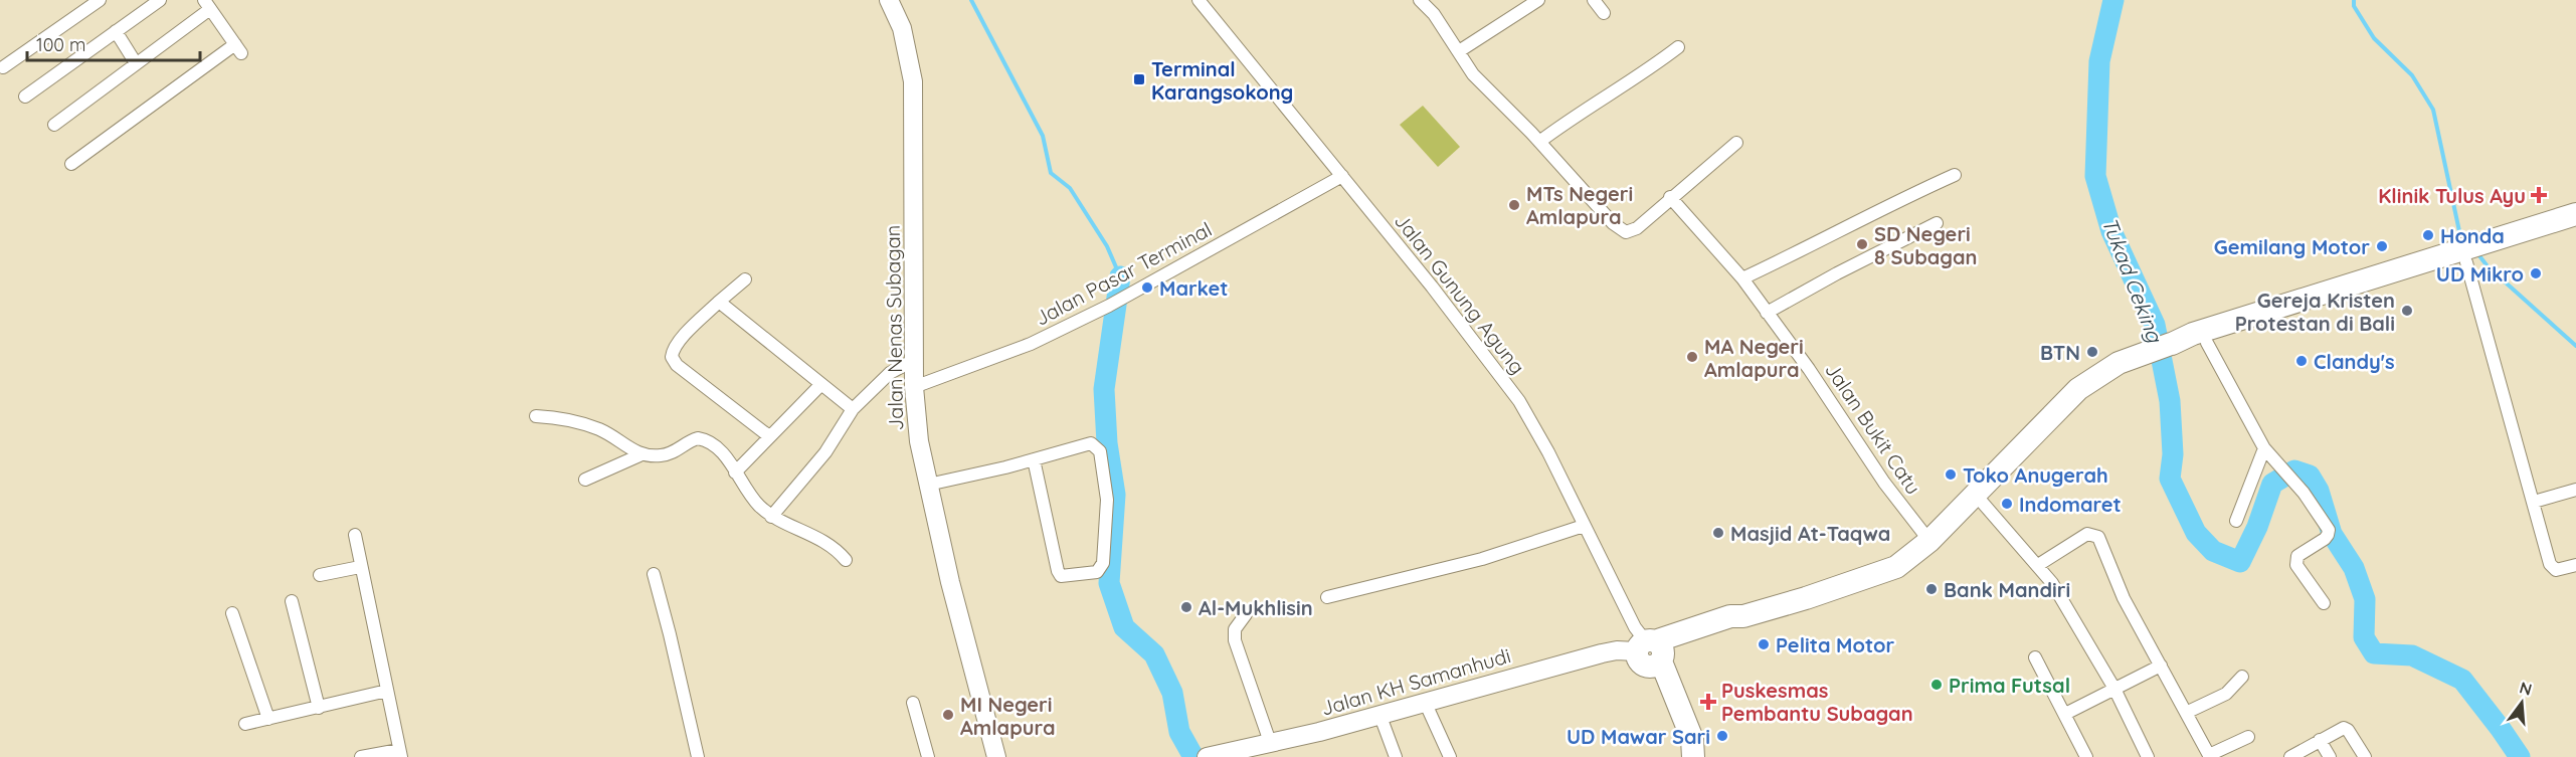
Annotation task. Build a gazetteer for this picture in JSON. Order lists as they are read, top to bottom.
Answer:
{
  "streets": {
    "main road": ["Jalan Nenas Subagan", "Jalan KH Samanhudi"],
    "street": ["Jalan Pasar Terminal", "Jalan Gunung Agung", "Jalan Bukit Catu"]
  },
  "crossings": [
    ["Jalan Pasar Terminal", "Jalan Gunung Agung"],
    ["Jalan Pasar Terminal", "Jalan Nenas Subagan"],
    ["Jalan Gunung Agung", "Jalan KH Samanhudi"]
  ],
  "water": ["Tukad Ceking"],
  "places": {
    "transit": ["Terminal Karangsokong"],
    "health": ["Klinik Tulus Ayu", "Puskesmas Pembantu Subagan"],
    "other": [
      "MTs Negeri Amlapura",
      "Honda",
      "SD Negeri 8 Subagan",
      "Gemilang Motor",
      "UD Mikro",
      "Market",
      "Gereja Kristen Protestan di Bali",
      "BTN",
      "MA Negeri Amlapura",
      "Clandy's",
      "Toko Anugerah",
      "Indomaret",
      "Masjid At-Taqwa",
      "Bank Mandiri",
      "Al-Mukhlisin",
      "Pelita Motor",
      "Prima Futsal",
      "MI Negeri Amlapura",
      "UD Mawar Sari"
    ]
  },
  "scale_bar": "100 m",
  "north": "top"
}
